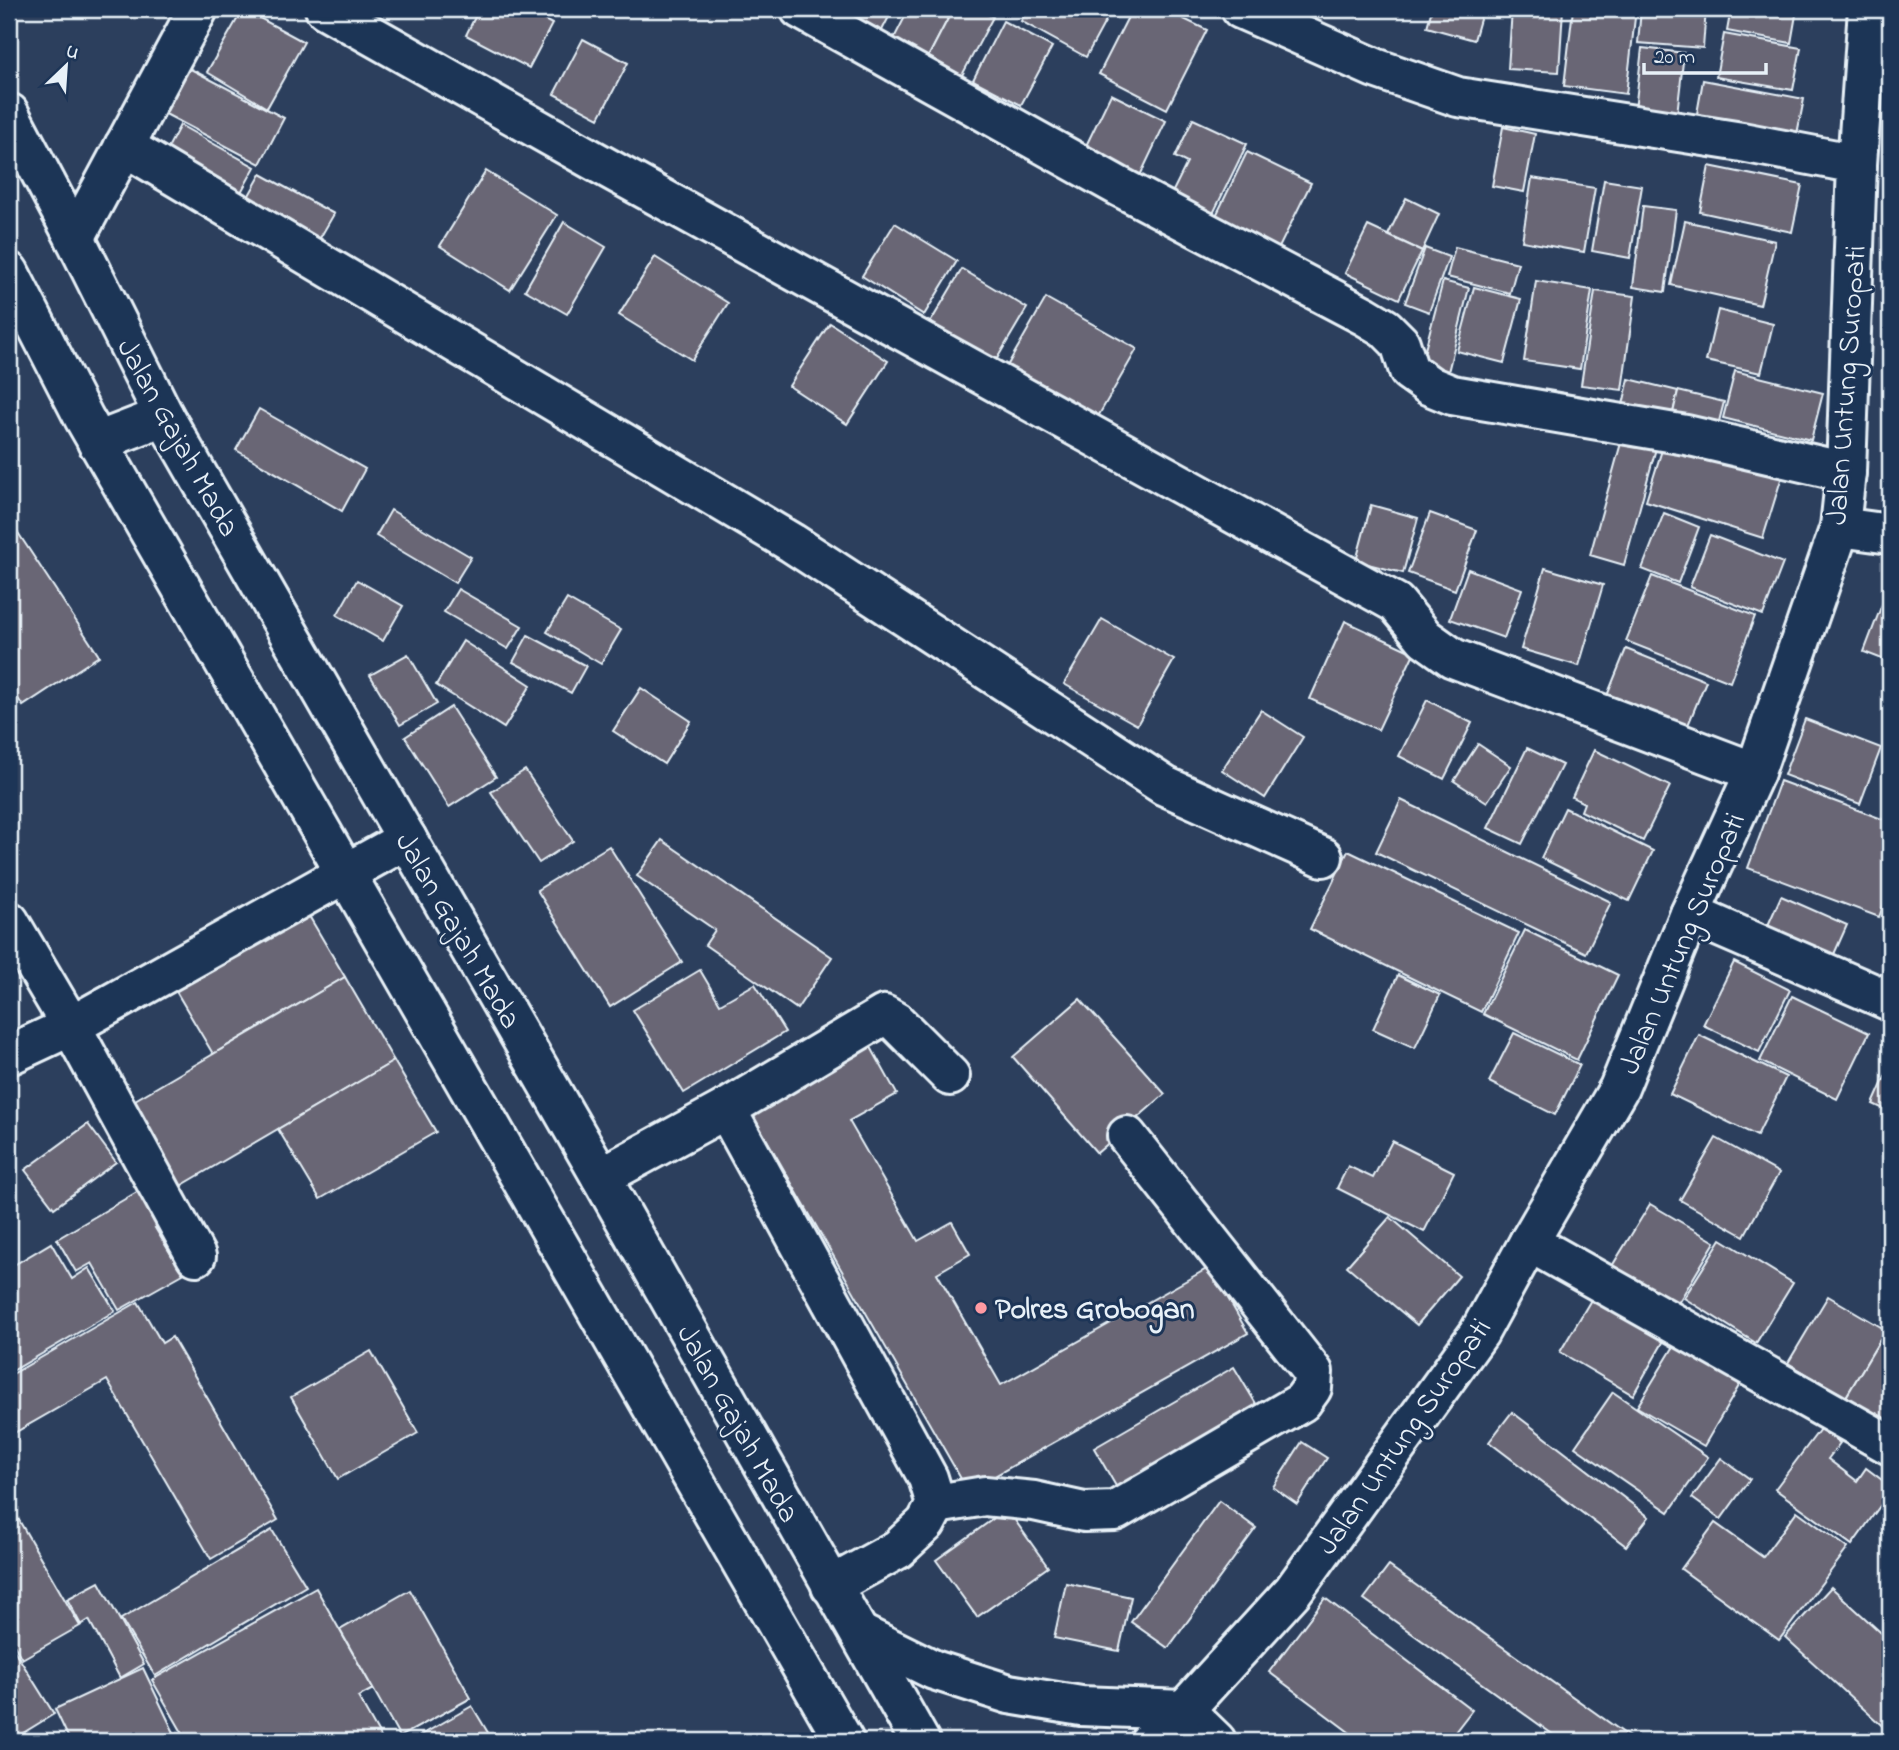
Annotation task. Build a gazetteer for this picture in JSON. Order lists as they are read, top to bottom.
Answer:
{
  "streets": {
    "street": ["Jalan Untung Suropati", "Jalan Gajah Mada"]
  },
  "places": ["Polres Grobogan"],
  "scale_bar": "20 m",
  "north": "top right"
}
